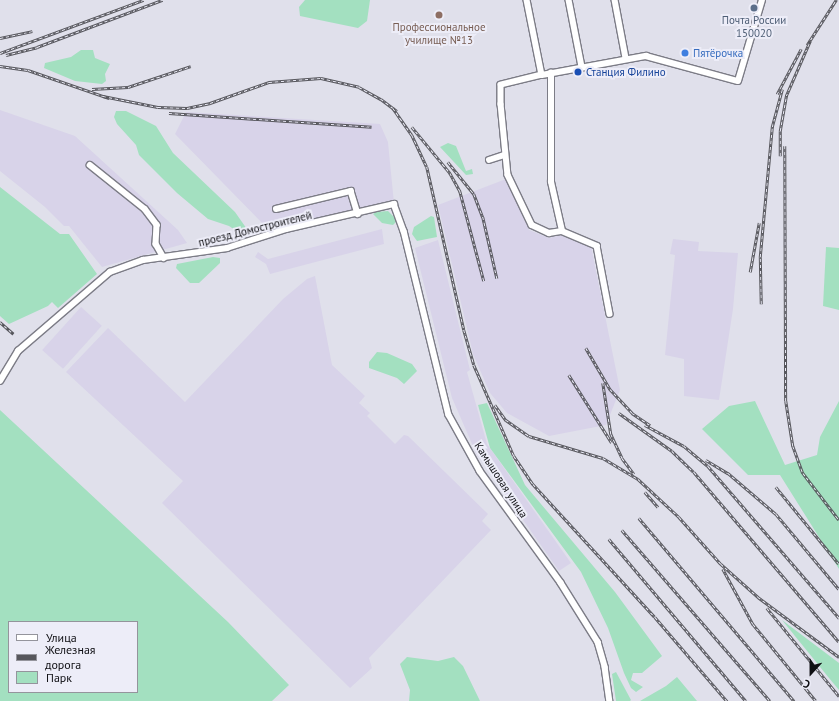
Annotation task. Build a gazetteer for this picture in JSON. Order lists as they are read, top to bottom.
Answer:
{
  "streets": {
    "street": ["проезд Домостроителей", "Камышовая улица"]
  },
  "crossings": [
    ["проезд Домостроителей", "Камышовая улица"]
  ],
  "places": [
    "Почта России 150020",
    "Профессиональное училище №13",
    "Пятёрочка",
    "Станция Филино"
  ],
  "legend": ["Улица", "Железная дорога", "Парк"],
  "north": "bottom"
}
